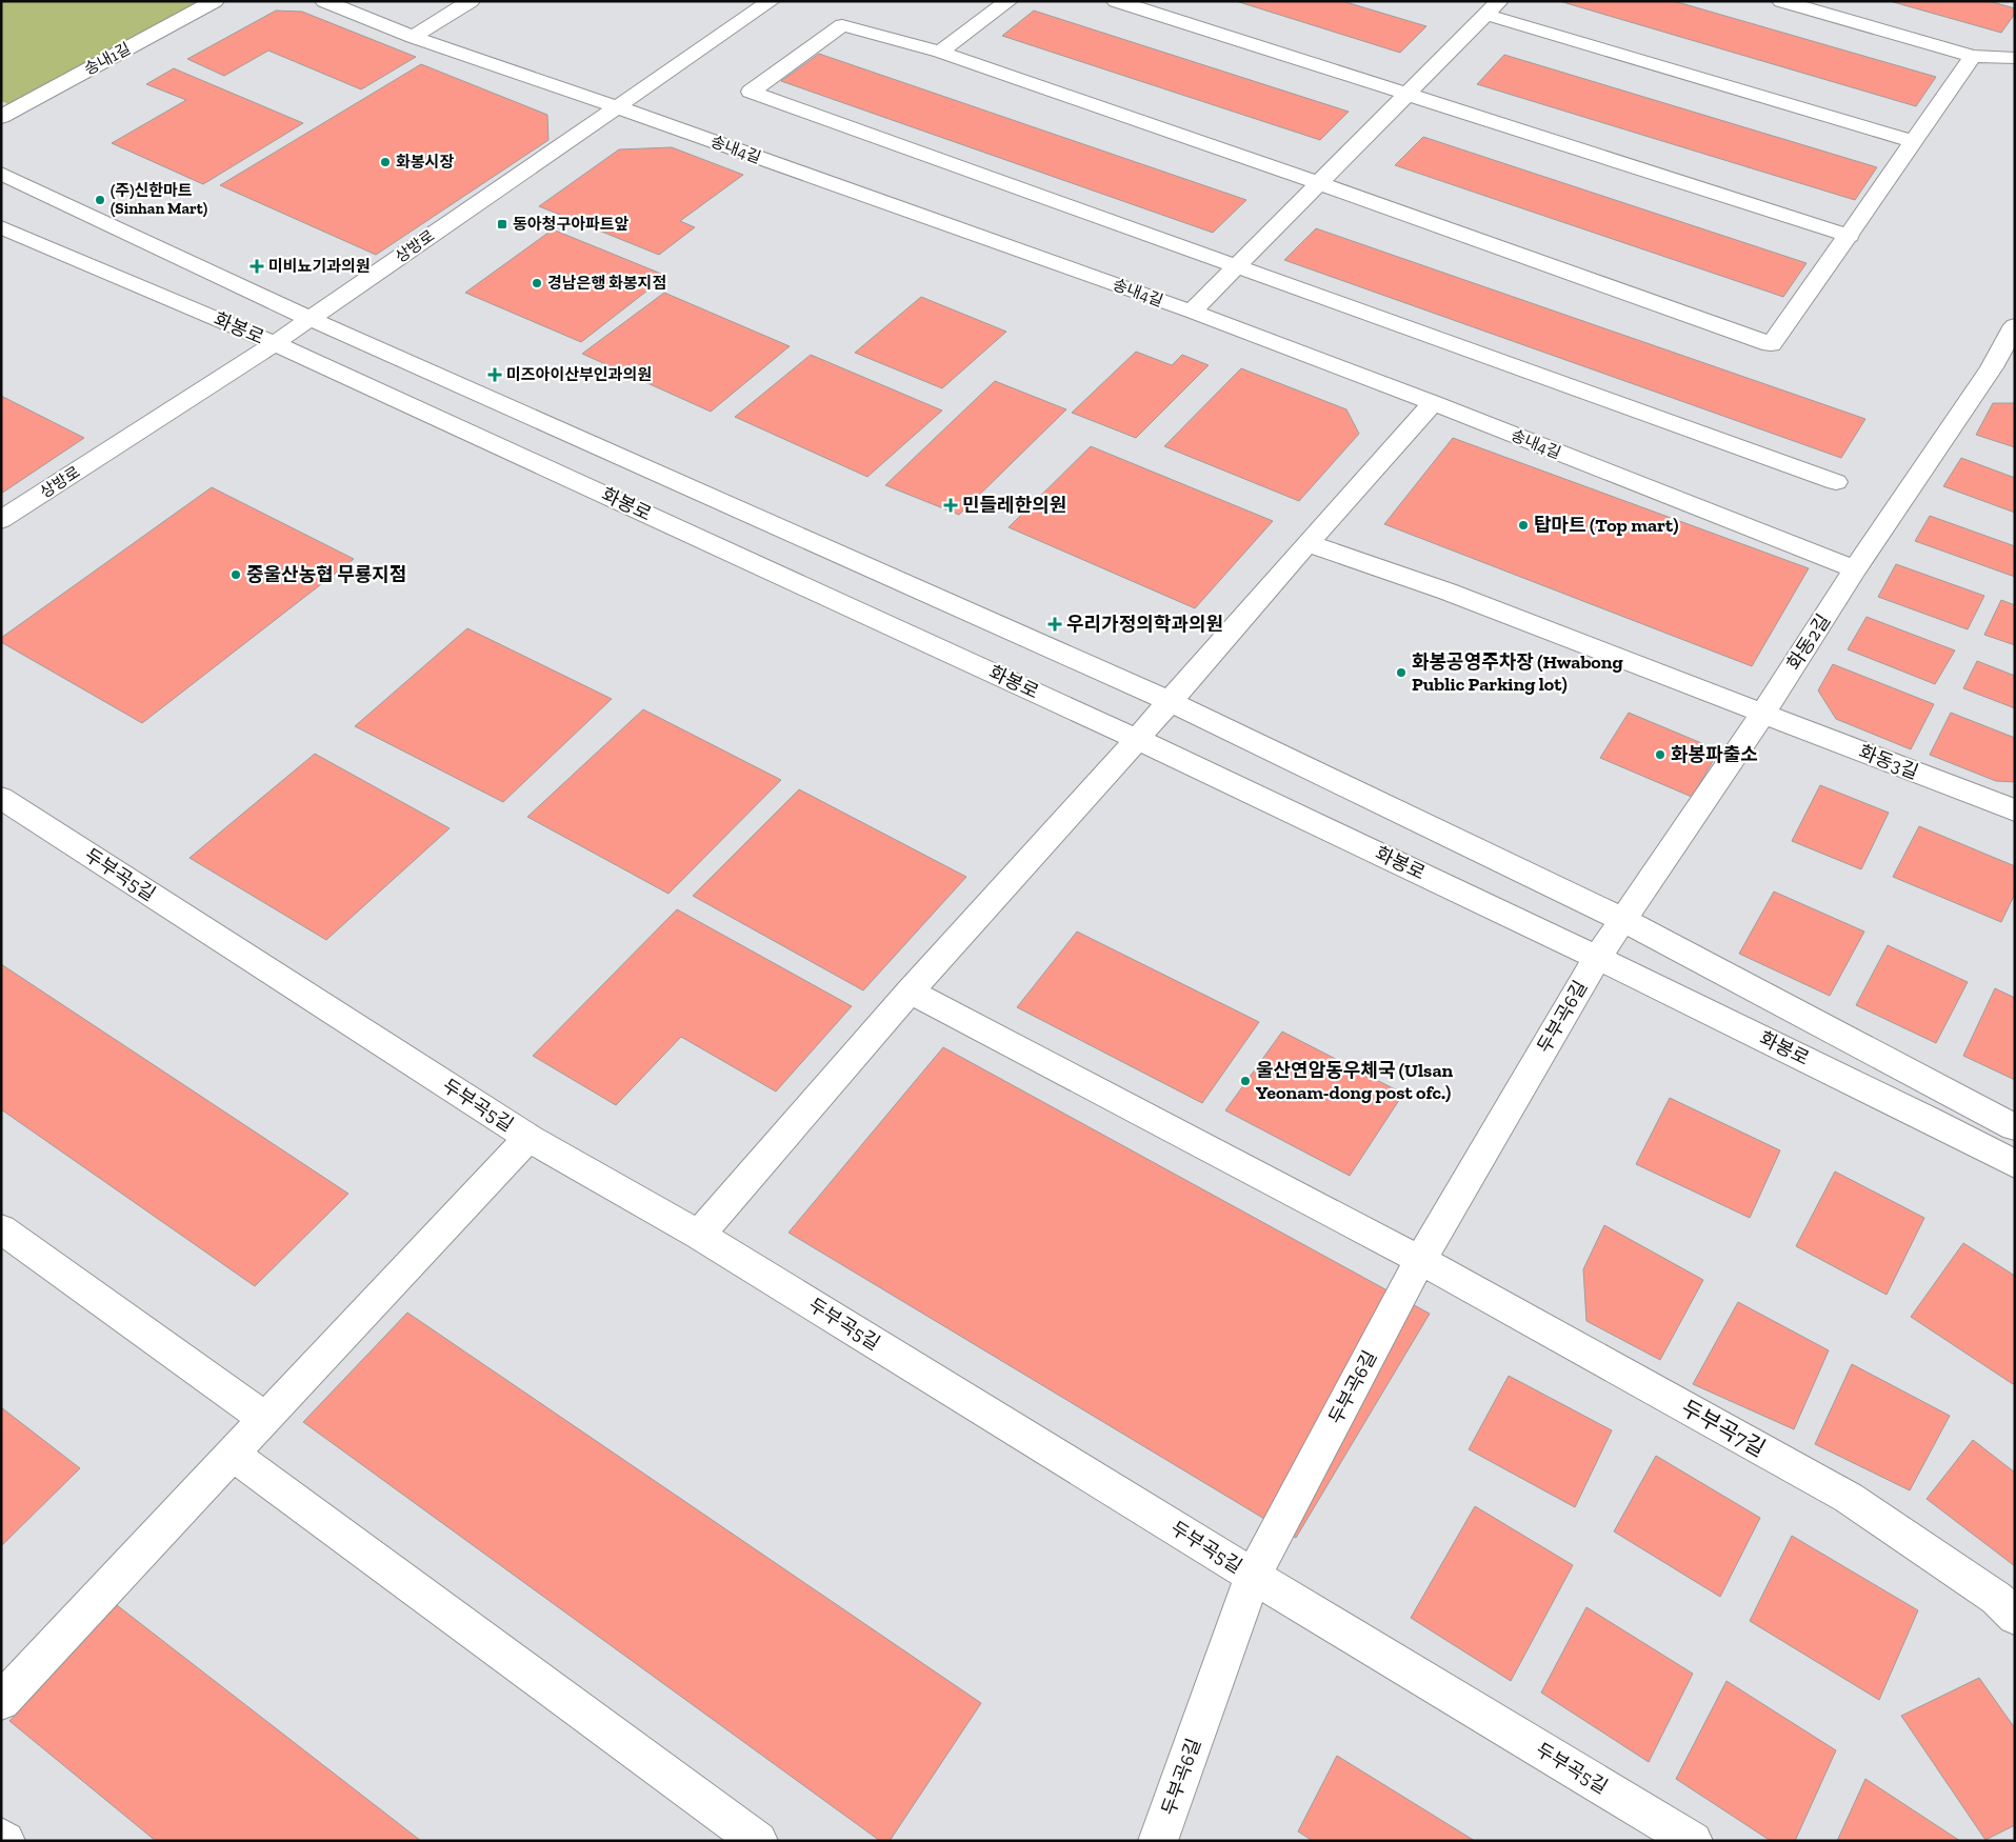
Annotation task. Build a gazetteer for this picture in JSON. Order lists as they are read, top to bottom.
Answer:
{
  "streets": {
    "street": [
      "송내1길",
      "송내4길",
      "상방로",
      "화봉로",
      "화동2길",
      "화동3길",
      "두부곡5길",
      "두부곡6길",
      "두부곡7길"
    ]
  },
  "crossings": [
    ["송내4길", "상방로"],
    ["송내4길", "화동2길"],
    ["상방로", "화봉로"],
    ["화봉로", "화동2길"],
    ["화봉로", "두부곡6길"],
    ["화동2길", "화동3길"],
    ["화동2길", "두부곡6길"],
    ["두부곡5길", "두부곡6길"],
    ["두부곡6길", "두부곡7길"]
  ],
  "places": {
    "other": [
      "화봉시장",
      "(주)신한마트 (Sinhan Mart)",
      "경남은행 화봉지점",
      "탑마트 (Top mart)",
      "중울산농협 무룡지점",
      "화봉공영주차장 (Hwabong Public Parking lot)",
      "화봉파출소",
      "울산연암동우체국 (Ulsan Yeonam-dong post ofc.)"
    ],
    "transit": ["동아청구아파트앞"],
    "health": [
      "미비뇨기과의원",
      "미즈아이산부인과의원",
      "민들레한의원",
      "우리가정의학과의원"
    ]
  }
}
